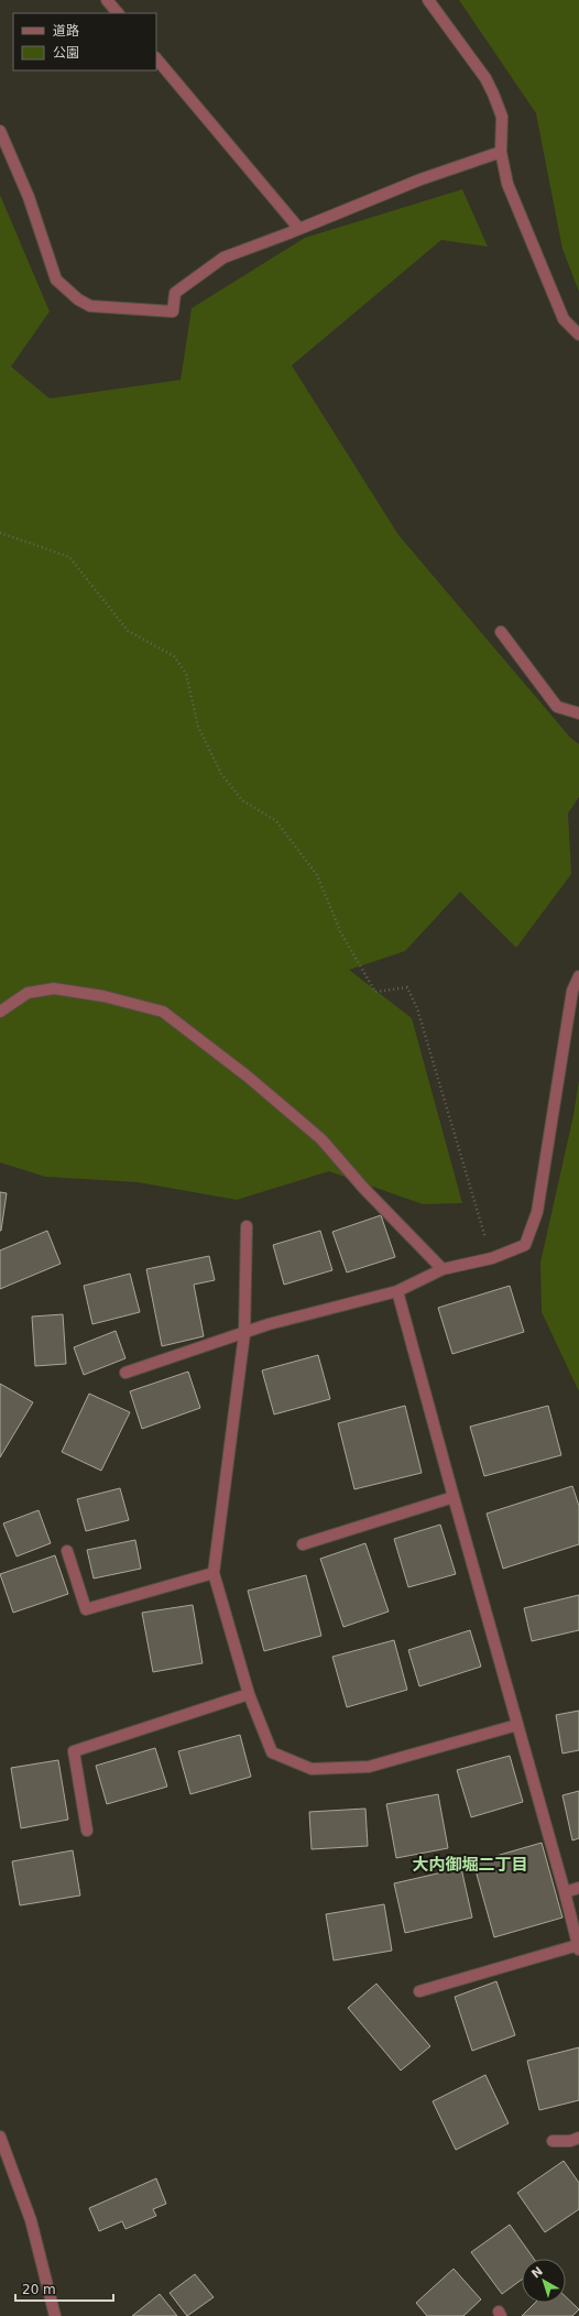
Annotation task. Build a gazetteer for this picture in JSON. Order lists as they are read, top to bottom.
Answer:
{
  "districts": ["大内御堀二丁目"],
  "legend": ["道路", "公園"],
  "scale_bar": "20 m",
  "north": "top left"
}
